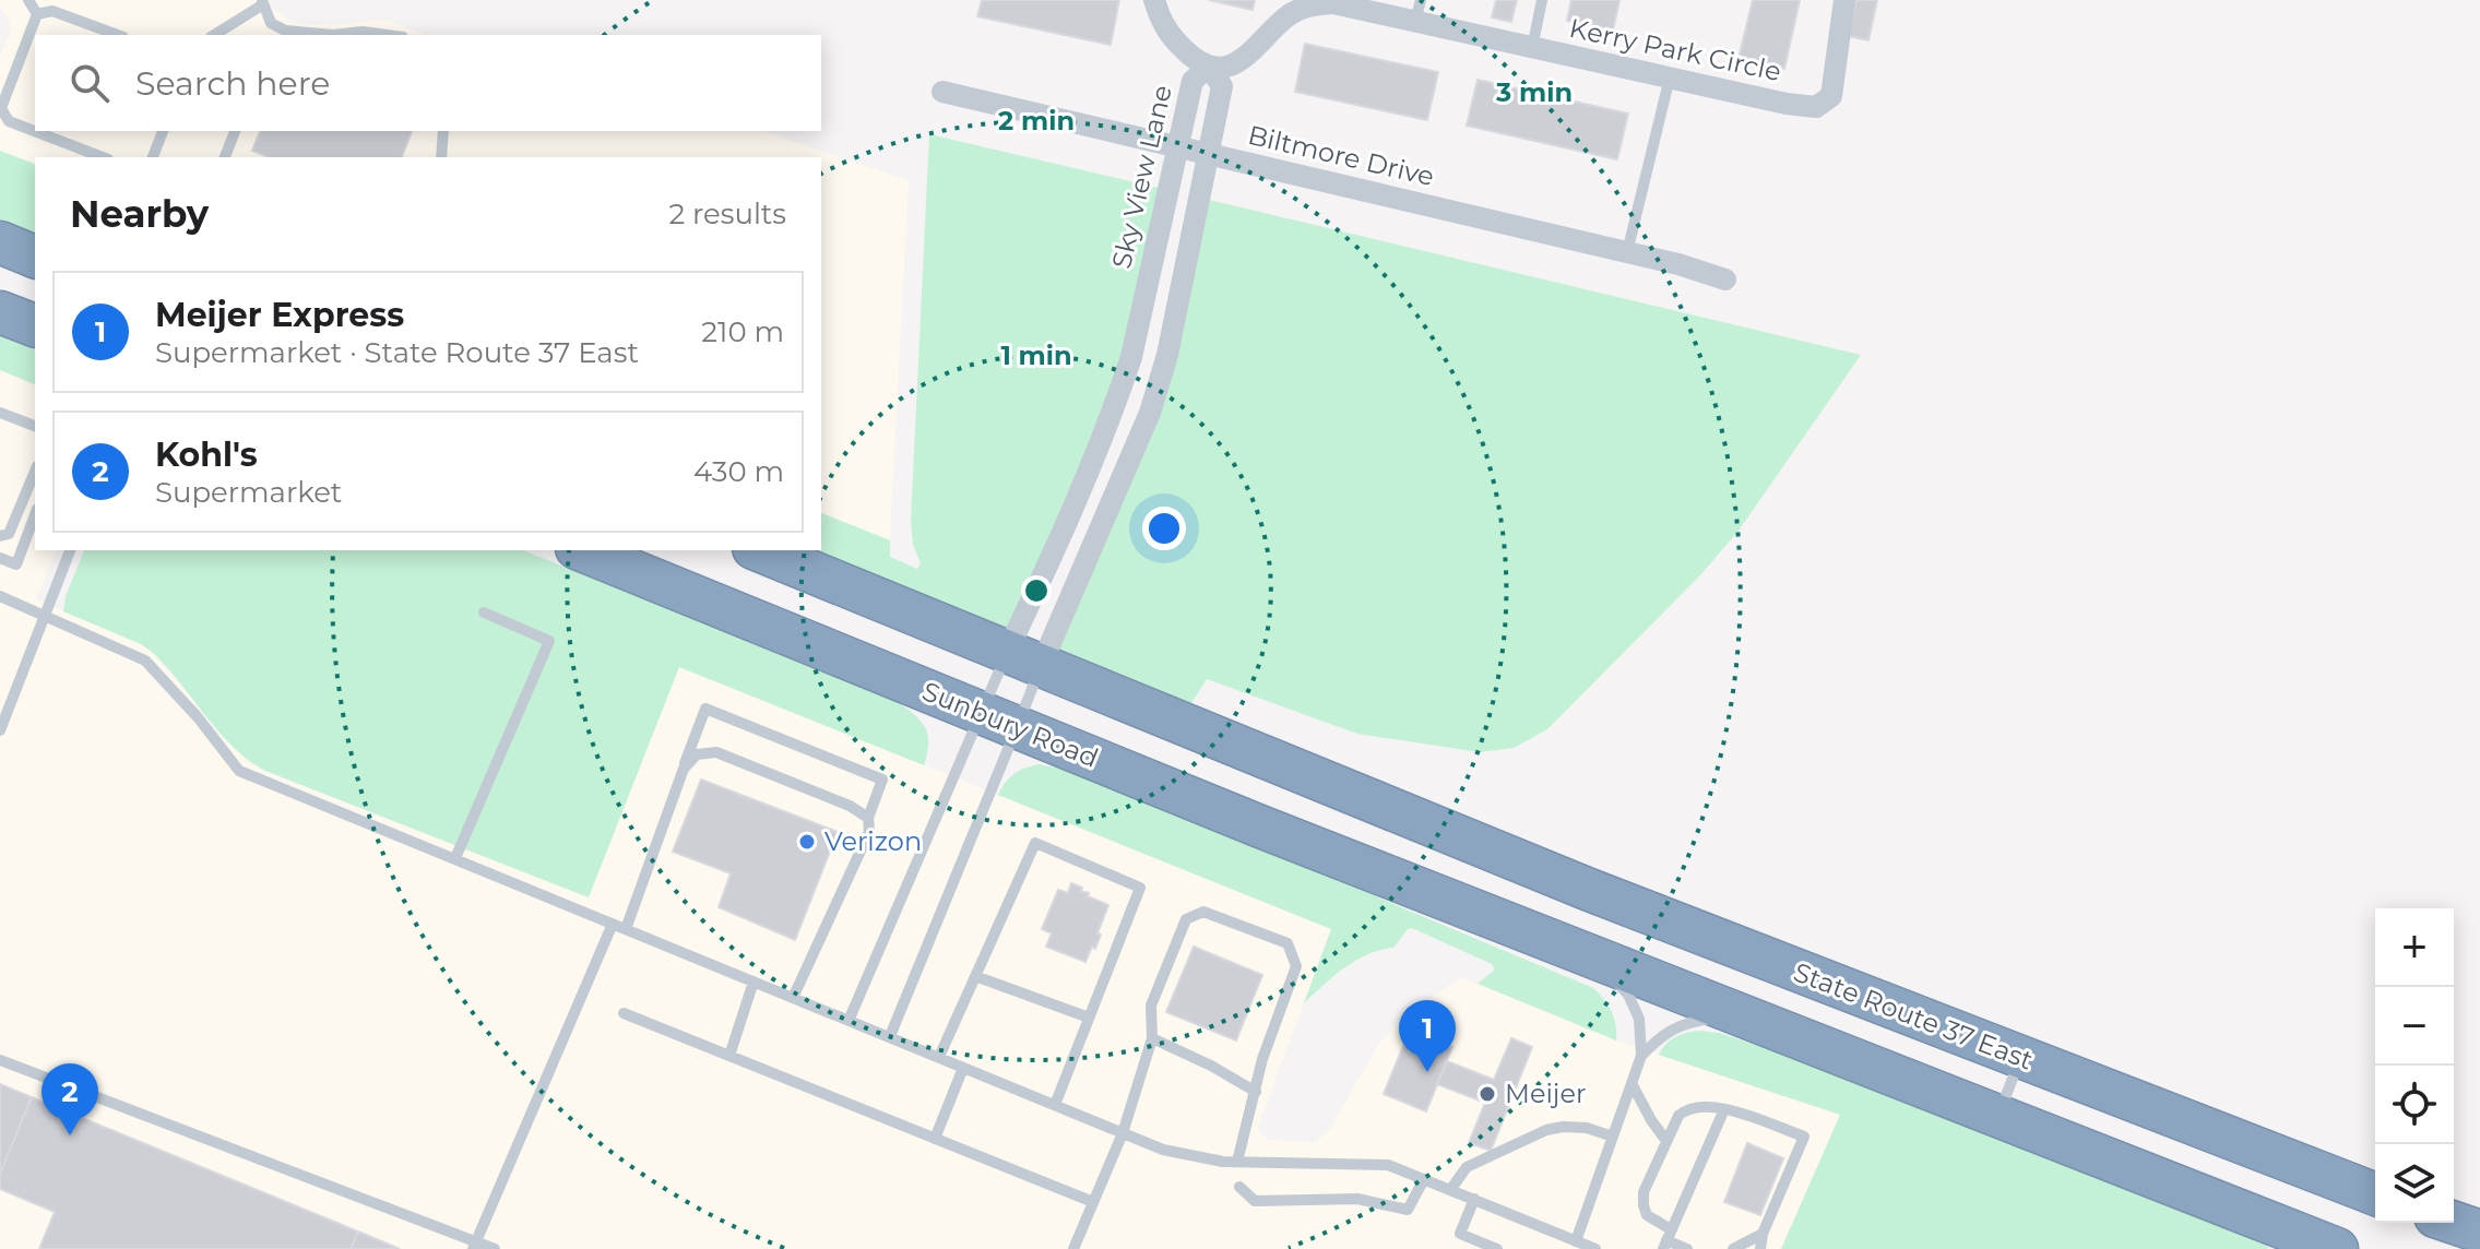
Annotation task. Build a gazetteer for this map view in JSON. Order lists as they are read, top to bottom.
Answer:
{
  "streets": {
    "highway": ["Sunbury Road", "State Route 37 East"],
    "street": ["Kerry Park Circle", "Biltmore Drive", "Sky View Lane"]
  },
  "crossings": [
    ["Kerry Park Circle", "Sky View Lane"],
    ["Biltmore Drive", "Sky View Lane"],
    ["Sky View Lane", "State Route 37 East"]
  ],
  "places": ["Verizon", "Meijer"],
  "page": {
    "search": "Search here",
    "heading": ["Nearby", "2 results"],
    "list": [
      {
        "mark": "1",
        "name": "Meijer Express",
        "note": "Supermarket · State Route 37 East",
        "value": "210 m"
      },
      {
        "mark": "2",
        "name": "Kohl's",
        "note": "Supermarket",
        "value": "430 m"
      }
    ],
    "map_buttons": ["+", "−"],
    "pins": ["1", "2"]
  },
  "rings": ["3 min", "2 min", "1 min"]
}
